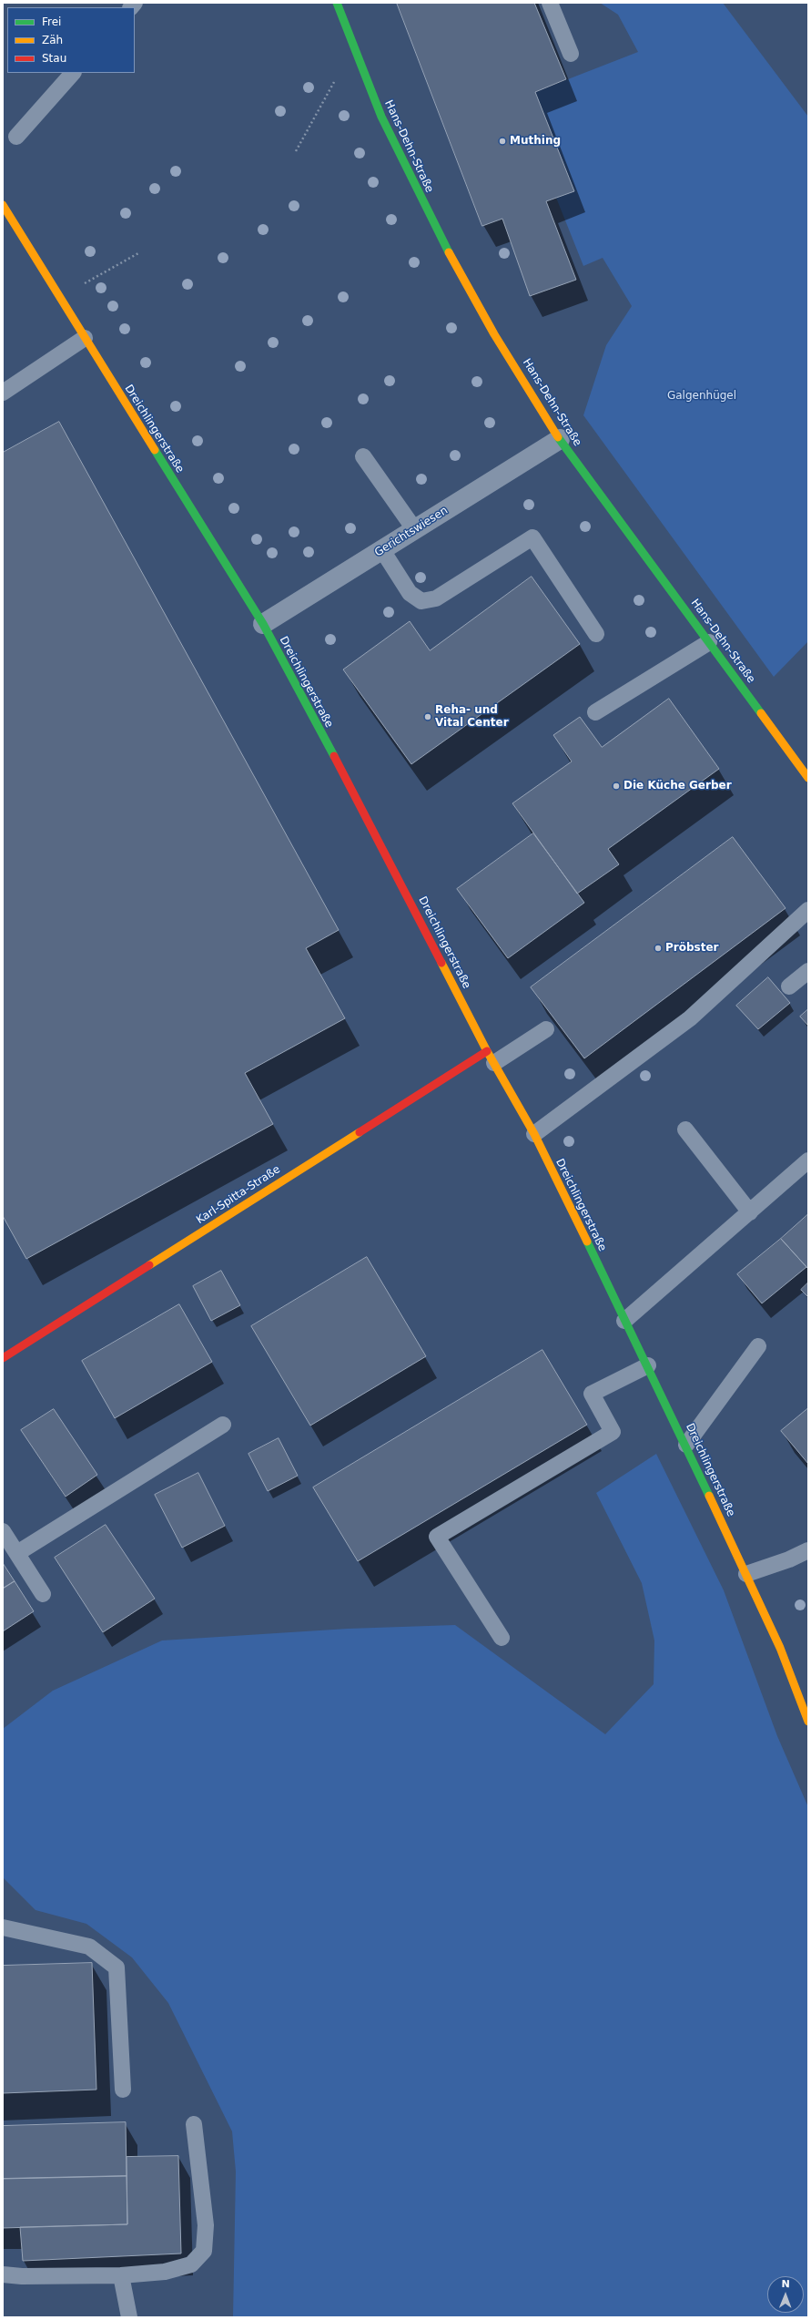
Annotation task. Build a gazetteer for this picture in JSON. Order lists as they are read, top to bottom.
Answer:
{
  "streets": {
    "street": [
      "Hans-Dehn-Straße",
      "Dreichlingerstraße",
      "Gerichtswiesen",
      "Karl-Spitta-Straße"
    ]
  },
  "crossings": [
    ["Hans-Dehn-Straße", "Gerichtswiesen"],
    ["Dreichlingerstraße", "Gerichtswiesen"],
    ["Dreichlingerstraße", "Karl-Spitta-Straße"]
  ],
  "parks": ["Galgenhügel"],
  "places": [
    "Muthing",
    "Reha- und Vital Center",
    "Die Küche Gerber",
    "Pröbster"
  ],
  "legend": ["Frei", "Zäh", "Stau"],
  "north": "top"
}
